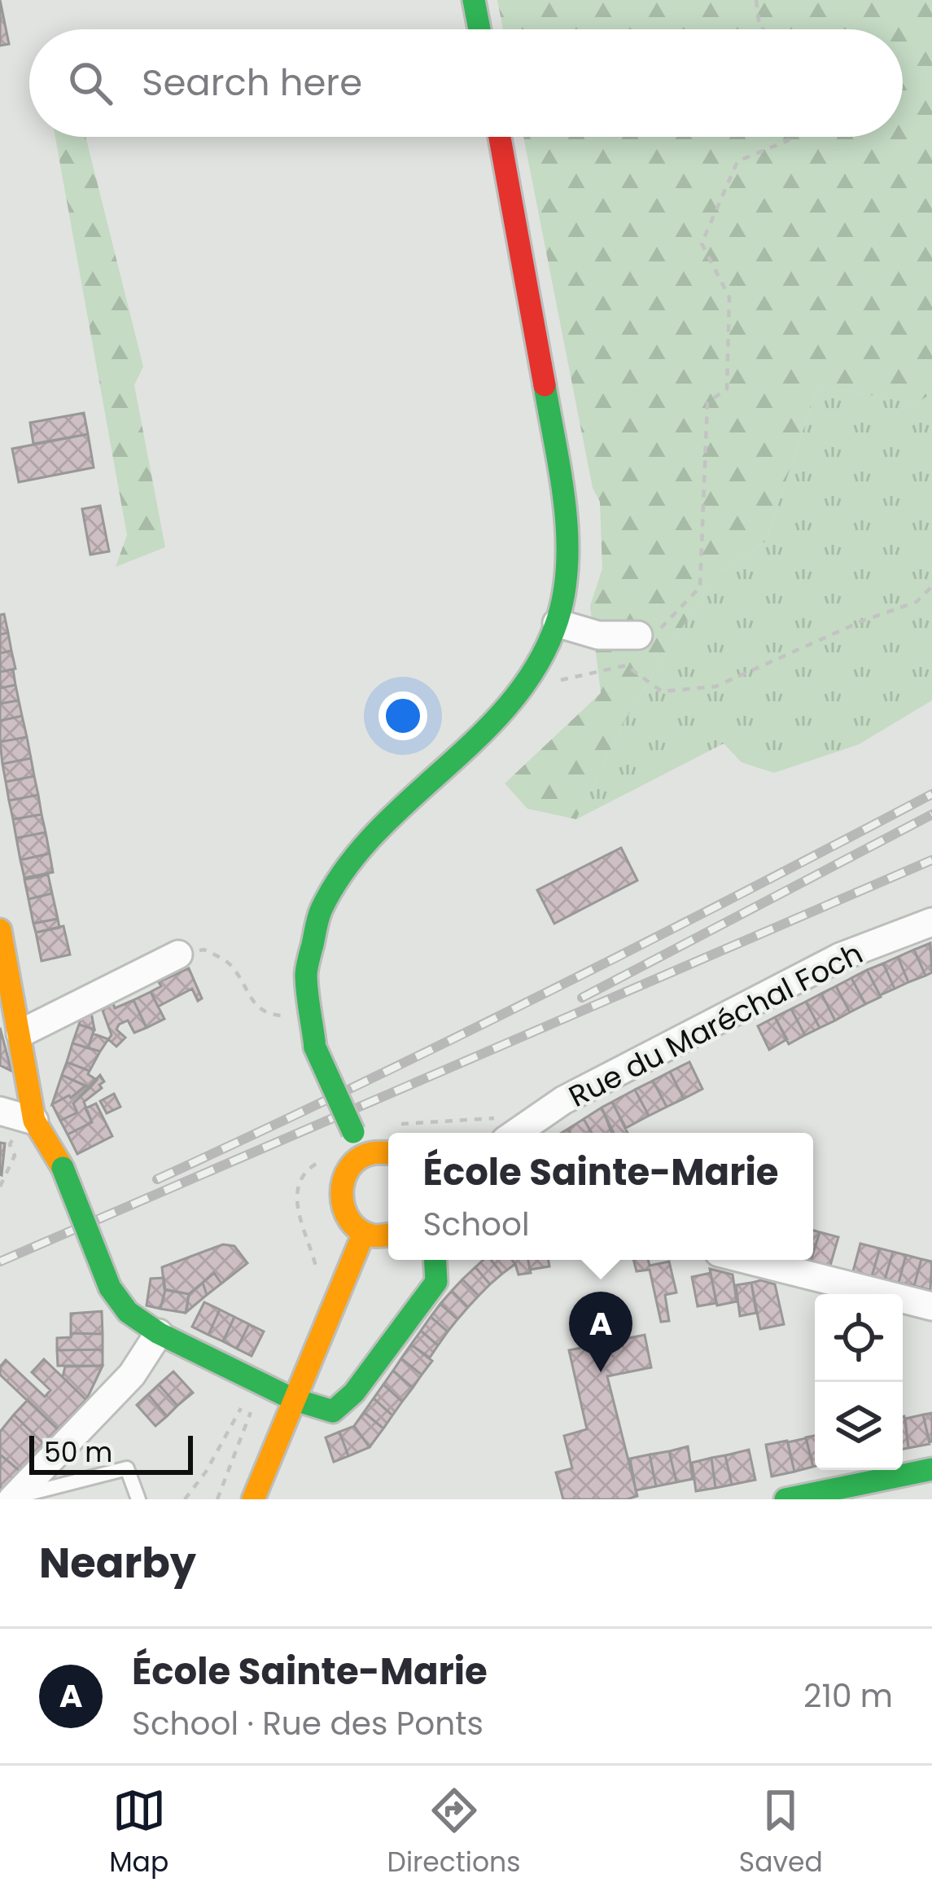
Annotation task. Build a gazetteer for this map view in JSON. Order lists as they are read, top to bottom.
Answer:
{
  "streets": {
    "street": ["Rue du Maréchal Foch"]
  },
  "scale_bar": "50 m",
  "page": {
    "search": "Search here",
    "popup": ["École Sainte-Marie", "School"],
    "pins": "A",
    "scale": "50 m",
    "heading": "Nearby",
    "list": [
      {
        "mark": "A",
        "name": "École Sainte-Marie",
        "note": "School · Rue des Ponts",
        "value": "210 m"
      }
    ],
    "nav": ["Map", "Directions", "Saved"]
  }
}
